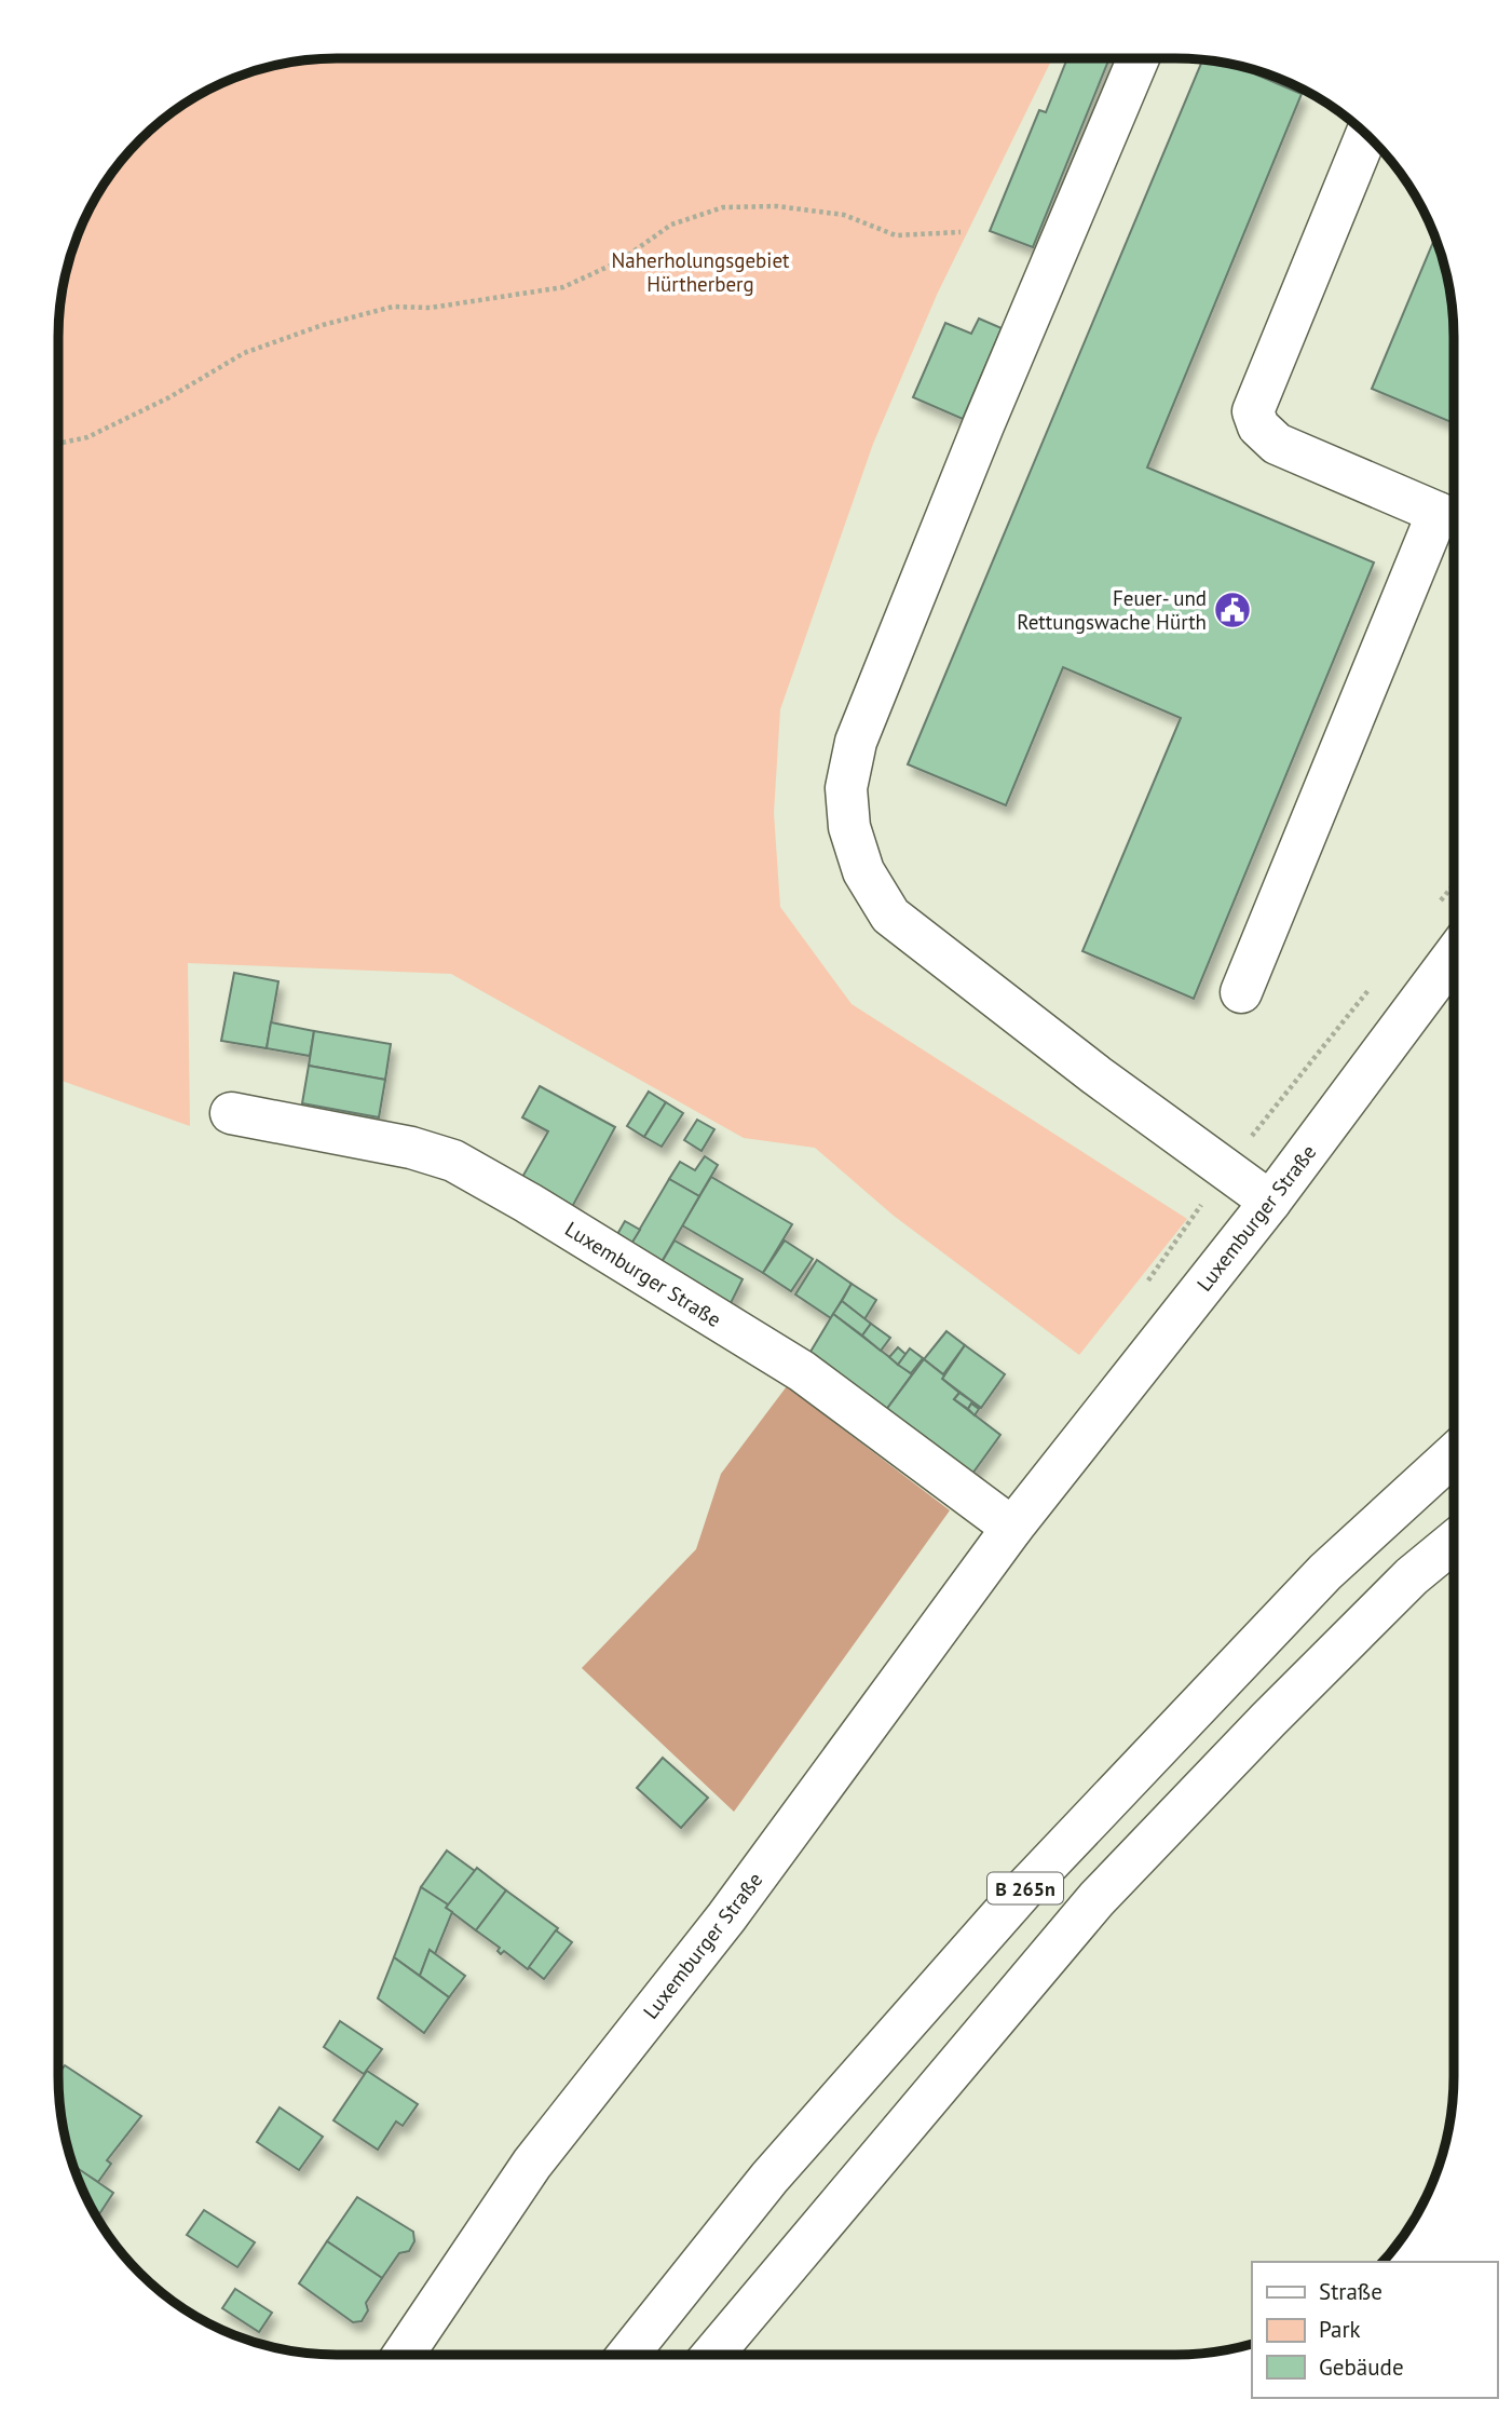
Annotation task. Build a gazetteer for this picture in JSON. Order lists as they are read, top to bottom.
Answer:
{
  "streets": {
    "main road": ["Luxemburger Straße", "B 265n"]
  },
  "parks": ["Naherholungsgebiet Hürtherberg"],
  "places": {
    "public building": ["Feuer- und Rettungswache Hürth"]
  },
  "legend": ["Straße", "Park", "Gebäude"]
}
